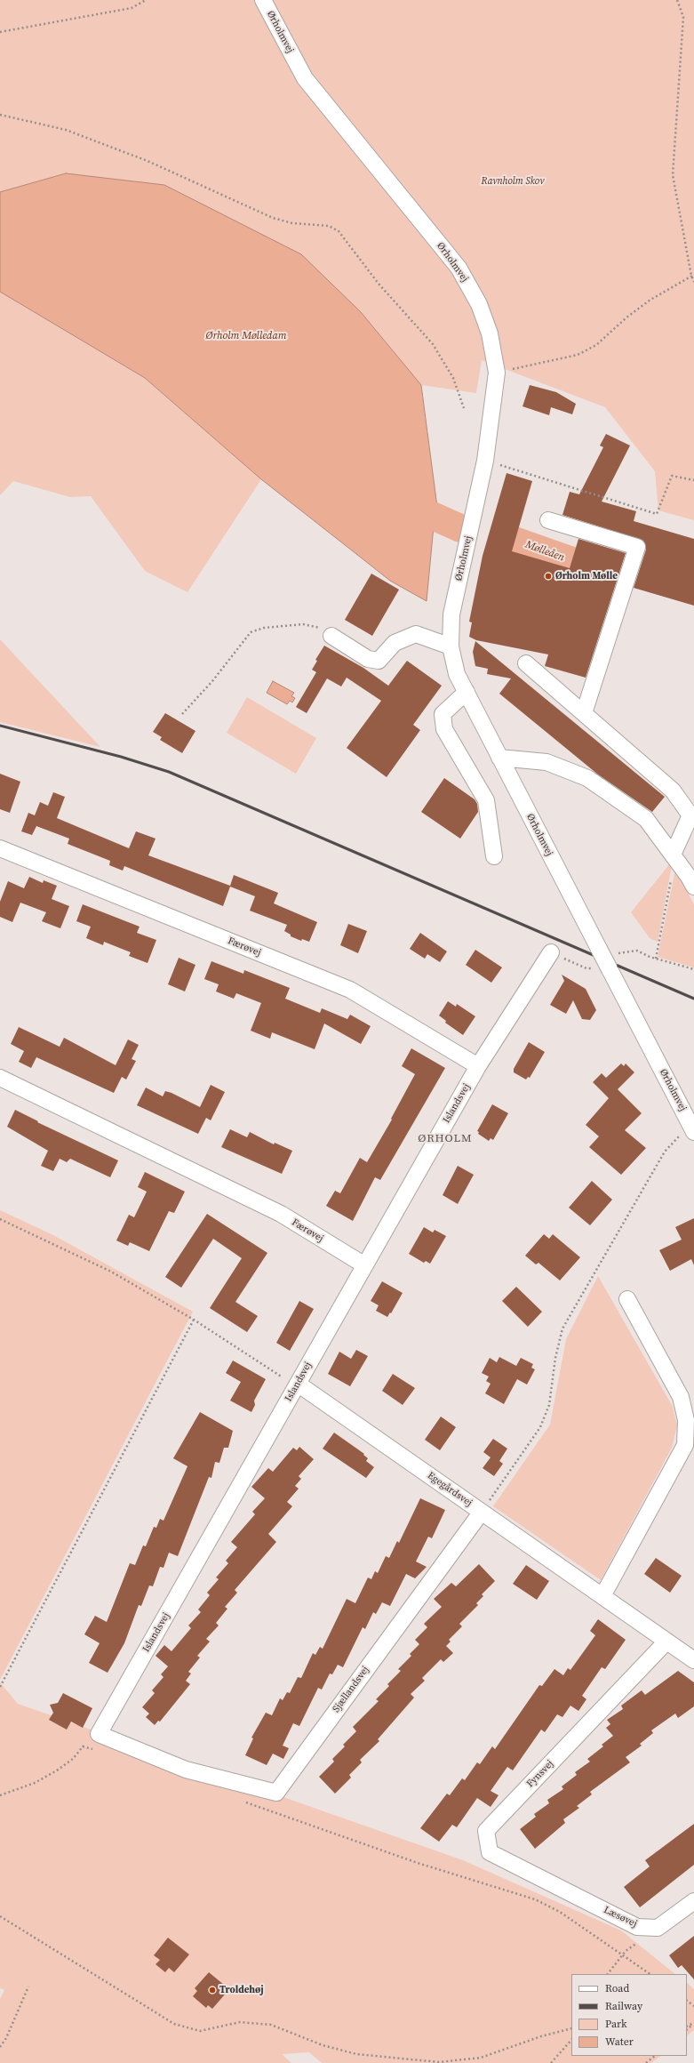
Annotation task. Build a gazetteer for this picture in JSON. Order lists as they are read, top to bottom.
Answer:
{
  "streets": {
    "street": [
      "Ørholmvej",
      "Færøvej",
      "Islandsvej",
      "Egegårdsvej",
      "Sjællandsvej",
      "Fynsvej",
      "Læsøvej"
    ]
  },
  "crossings": [
    ["Færøvej", "Islandsvej"],
    ["Islandsvej", "Egegårdsvej"],
    ["Islandsvej", "Sjællandsvej"],
    ["Egegårdsvej", "Sjællandsvej"],
    ["Egegårdsvej", "Fynsvej"],
    ["Fynsvej", "Læsøvej"]
  ],
  "districts": ["ØRHOLM"],
  "water": ["Ørholm Mølledam", "Mølleåen"],
  "parks": ["Ravnholm Skov"],
  "places": ["Ørholm Mølle", "Troldehøj"],
  "legend": [
    "Road",
    "Railway",
    "Park",
    "Water"
  ]
}
